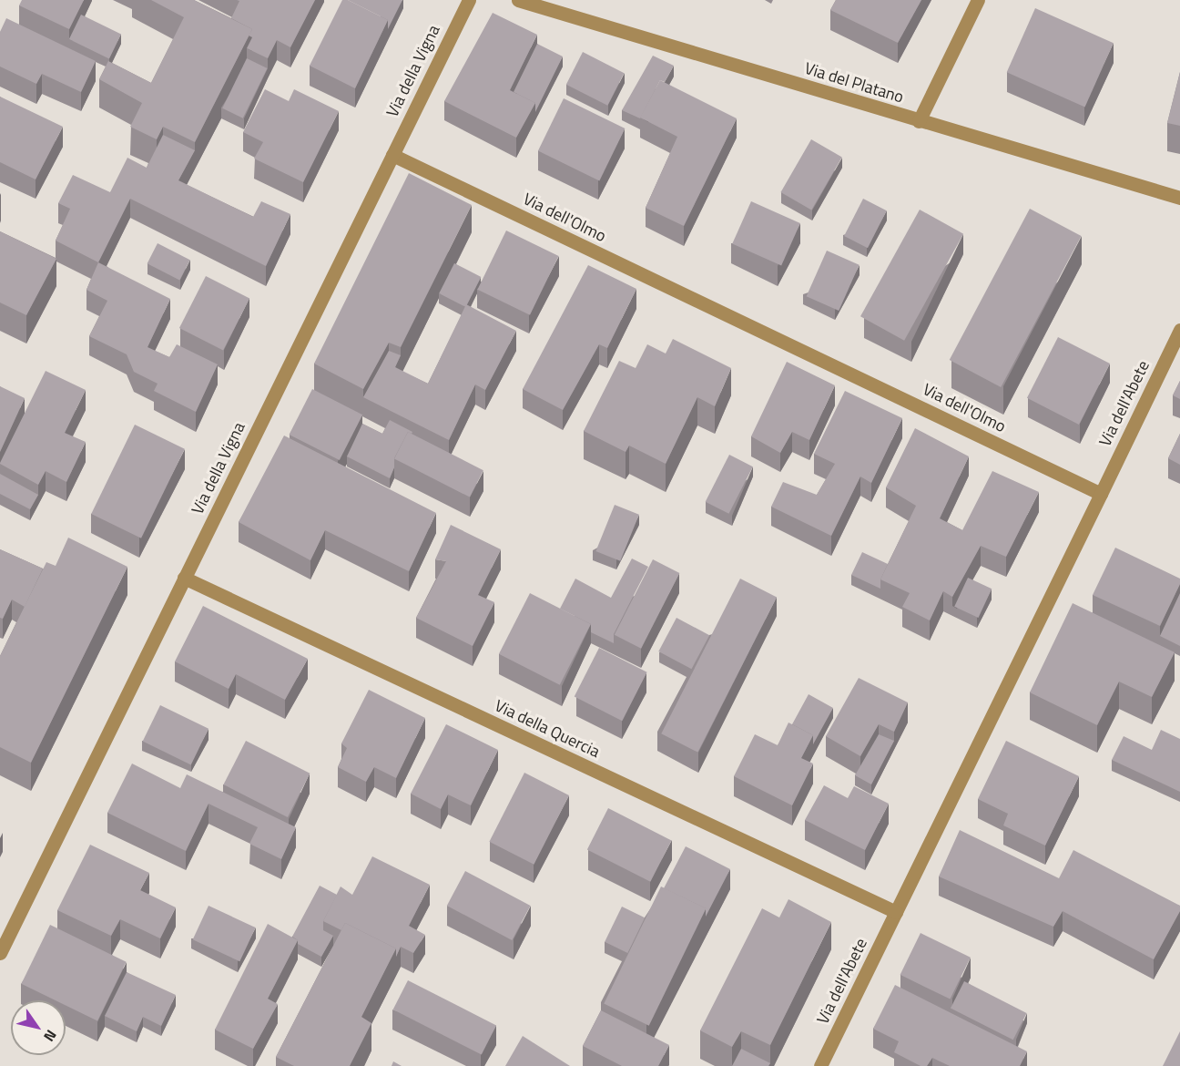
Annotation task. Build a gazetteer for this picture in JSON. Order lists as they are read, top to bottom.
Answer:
{
  "streets": {
    "street": [
      "Via della Vigna",
      "Via del Platano",
      "Via dell'Olmo",
      "Via dell'Abete",
      "Via della Quercia"
    ]
  },
  "crossings": [
    ["Via della Vigna", "Via dell'Olmo"],
    ["Via della Vigna", "Via della Quercia"],
    ["Via dell'Olmo", "Via dell'Abete"],
    ["Via dell'Abete", "Via della Quercia"]
  ],
  "north": "bottom right"
}
